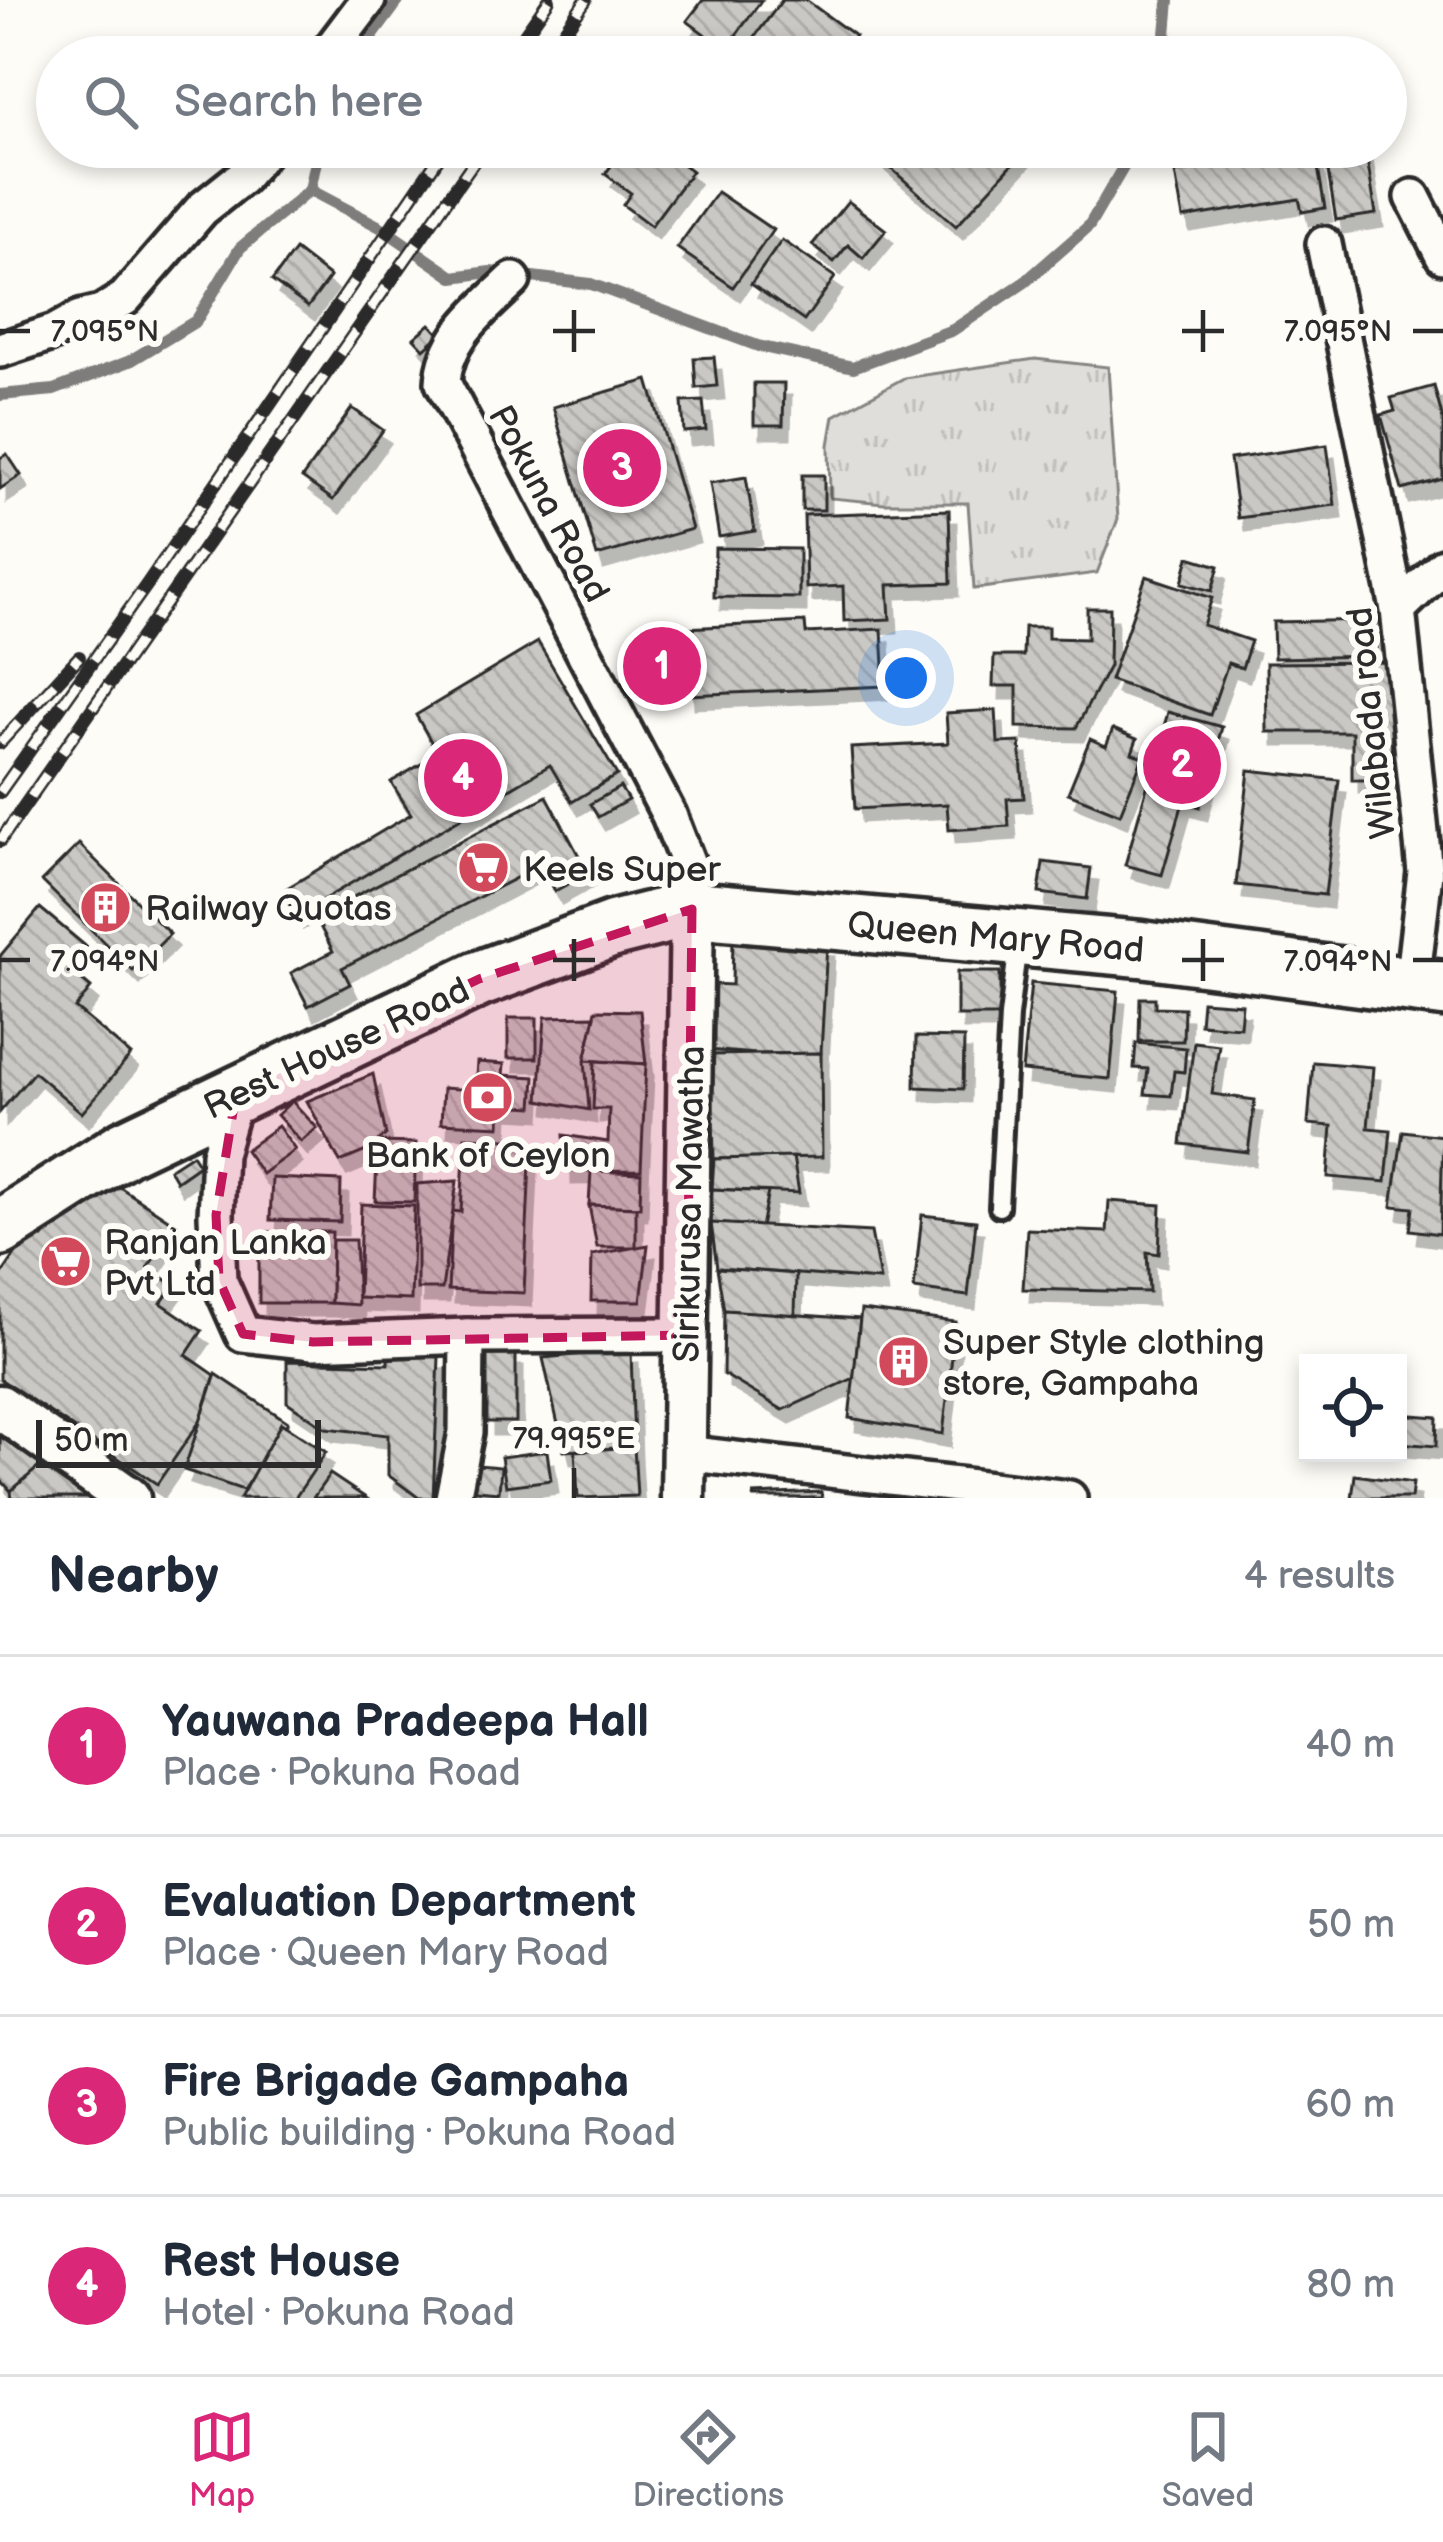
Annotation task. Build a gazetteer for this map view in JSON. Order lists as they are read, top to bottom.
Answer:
{
  "streets": {
    "main road": ["Queen Mary Road", "Rest House Road"],
    "street": ["Pokuna Road", "Wilabada road", "Sirikurusa Mawatha"]
  },
  "crossings": [
    ["Pokuna Road", "Queen Mary Road"],
    ["Pokuna Road", "Rest House Road"],
    ["Pokuna Road", "Sirikurusa Mawatha"],
    ["Wilabada road", "Queen Mary Road"],
    ["Queen Mary Road", "Rest House Road"],
    ["Queen Mary Road", "Sirikurusa Mawatha"],
    ["Rest House Road", "Sirikurusa Mawatha"]
  ],
  "places": {
    "supermarket": ["Keels Super", "Ranjan Lanka Pvt Ltd"],
    "building": ["Railway Quotas", "Super Style clothing store, Gampaha"],
    "bank": ["Bank of Ceylon"]
  },
  "scale_bar": "50 m",
  "page": {
    "search": "Search here",
    "pins": [
      "3",
      "1",
      "2",
      "4"
    ],
    "scale": "50 m",
    "heading": ["Nearby", "4 results"],
    "list": [
      {
        "mark": "1",
        "name": "Yauwana Pradeepa Hall",
        "note": "Place · Pokuna Road",
        "value": "40 m"
      },
      {
        "mark": "2",
        "name": "Evaluation Department",
        "note": "Place · Queen Mary Road",
        "value": "50 m"
      },
      {
        "mark": "3",
        "name": "Fire Brigade Gampaha",
        "note": "Public building · Pokuna Road",
        "value": "60 m"
      },
      {
        "mark": "4",
        "name": "Rest House",
        "note": "Hotel · Pokuna Road",
        "value": "80 m"
      }
    ],
    "nav": ["Map", "Directions", "Saved"]
  },
  "coordinates": ["7.095°N", "7.094°N", "79.995°E"]
}
